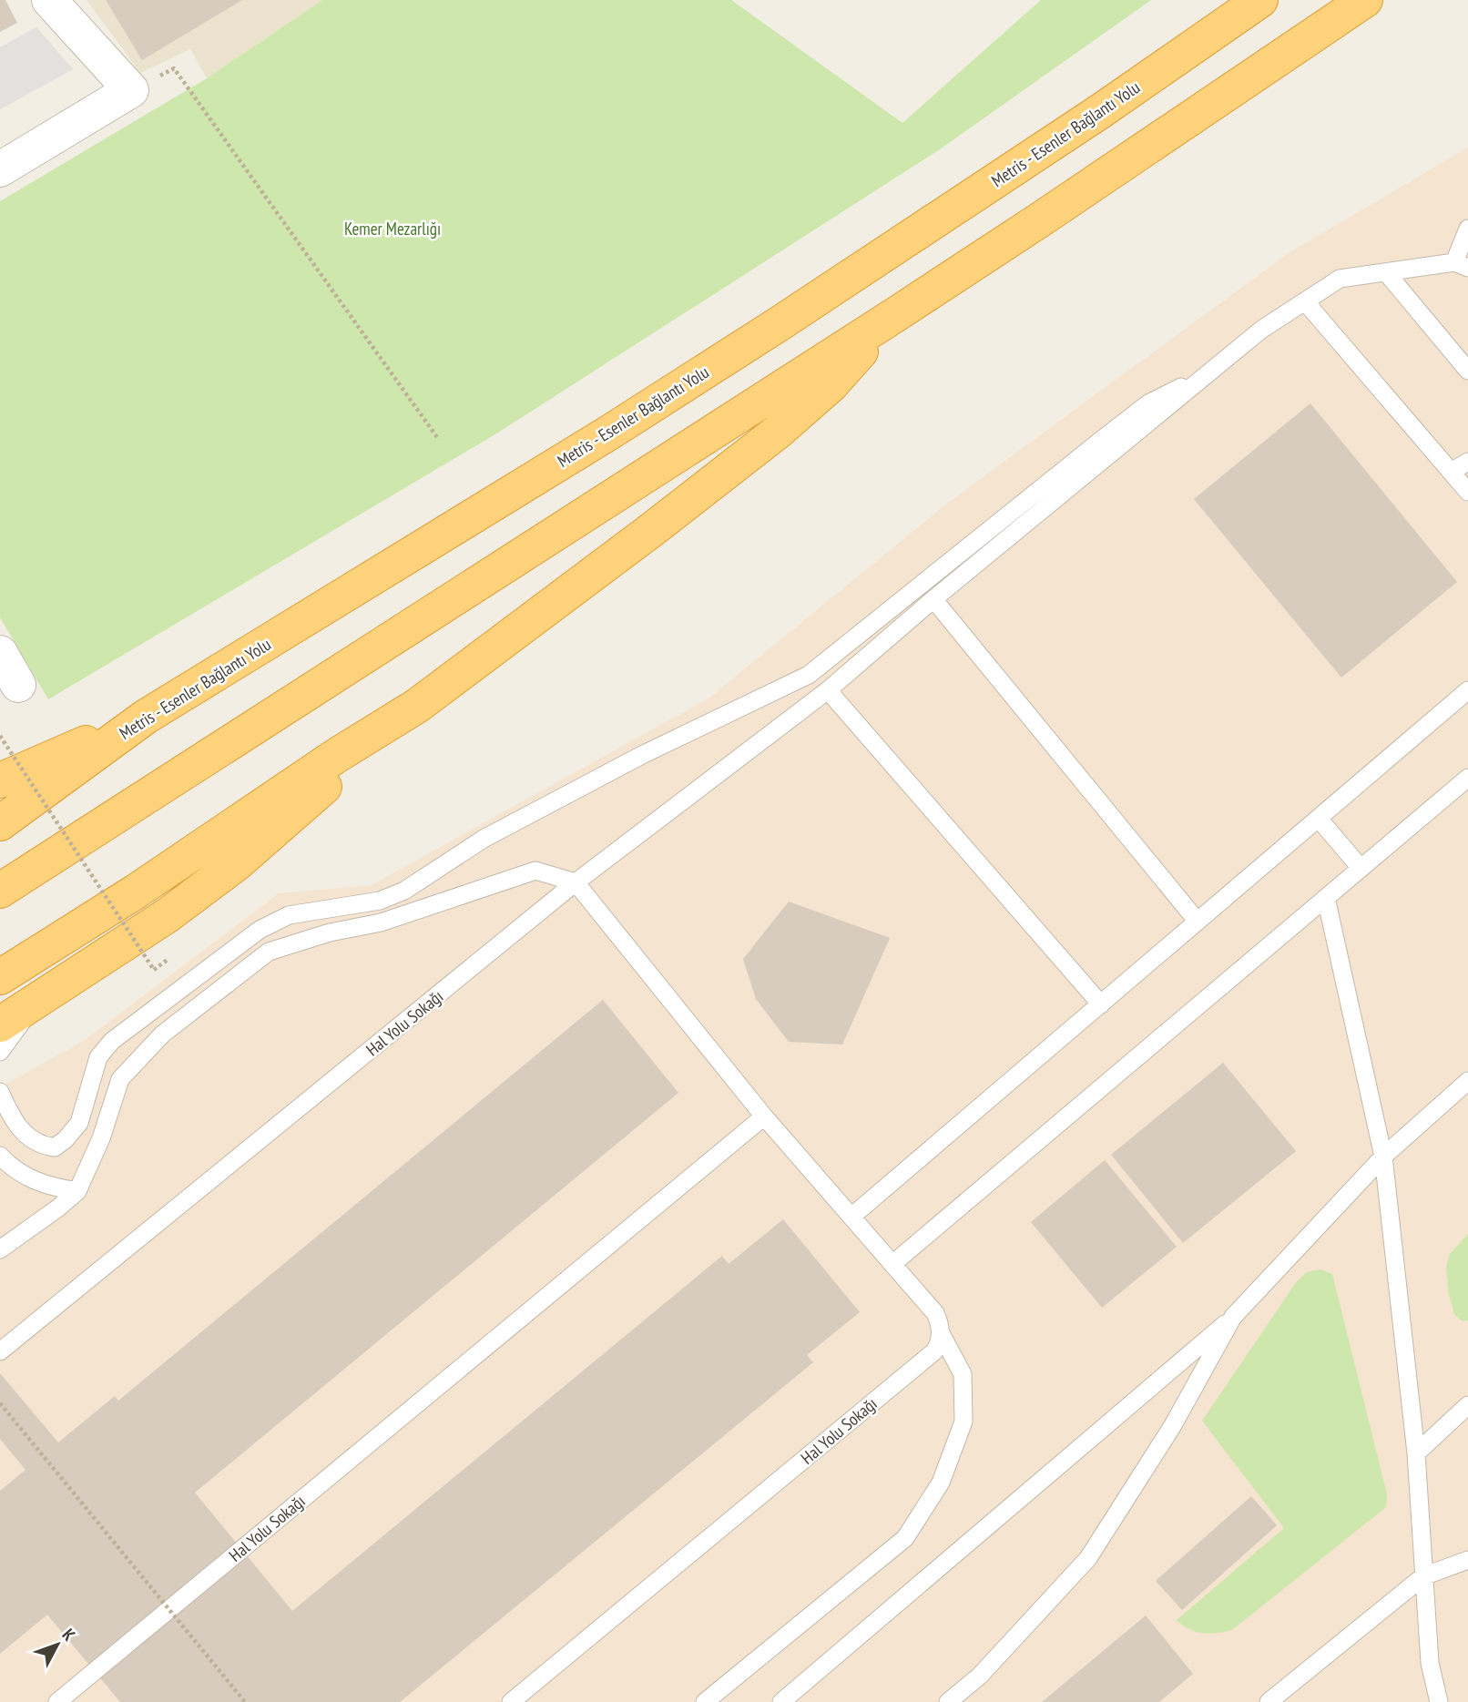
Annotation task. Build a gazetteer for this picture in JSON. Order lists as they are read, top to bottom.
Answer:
{
  "streets": {
    "highway": ["Metris - Esenler Bağlantı Yolu"],
    "lane": ["Hal Yolu Sokağı"]
  },
  "parks": ["Kemer Mezarlığı"],
  "north": "top right"
}
